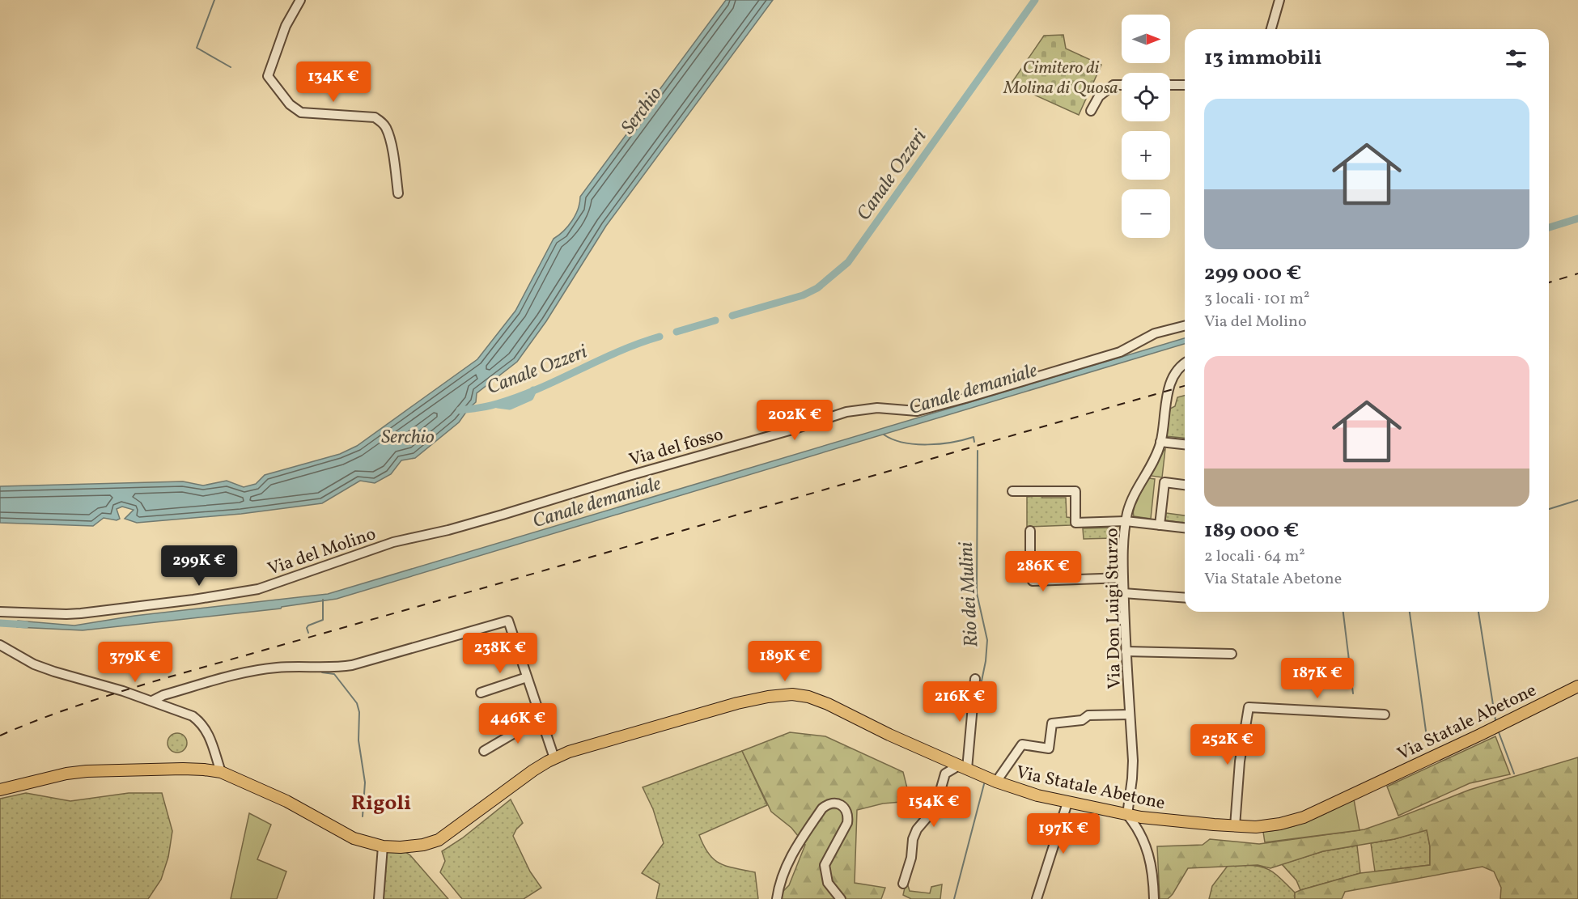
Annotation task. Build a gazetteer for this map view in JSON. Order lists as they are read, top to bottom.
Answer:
{
  "streets": {
    "main road": ["Via Statale Abetone"],
    "street": ["Via del fosso", "Via del Molino", "Via Don Luigi Sturzo"]
  },
  "crossings": [
    ["Via del fosso", "Via del Molino"],
    ["Via Don Luigi Sturzo", "Via Statale Abetone"]
  ],
  "districts": ["Rigoli"],
  "water": [
    "Serchio",
    "Canale Ozzeri",
    "Canale demaniale",
    "Rio dei Mulini"
  ],
  "parks": ["Cimitero di Molina di Quosa"],
  "north": "right",
  "page": {
    "map_buttons": ["+", "−"],
    "heading": "13 immobili",
    "price": [
      "134K €",
      "202K €",
      "299K €",
      "286K €",
      "238K €",
      "189K €",
      "379K €",
      "187K €",
      "216K €",
      "446K €",
      "252K €",
      "154K €",
      "197K €"
    ],
    "list": [
      {
        "name": "299 000 €",
        "note": "3 locali · 101 m² · Via del Molino"
      },
      {
        "name": "189 000 €",
        "note": "2 locali · 64 m² · Via Statale Abetone"
      }
    ]
  }
}
